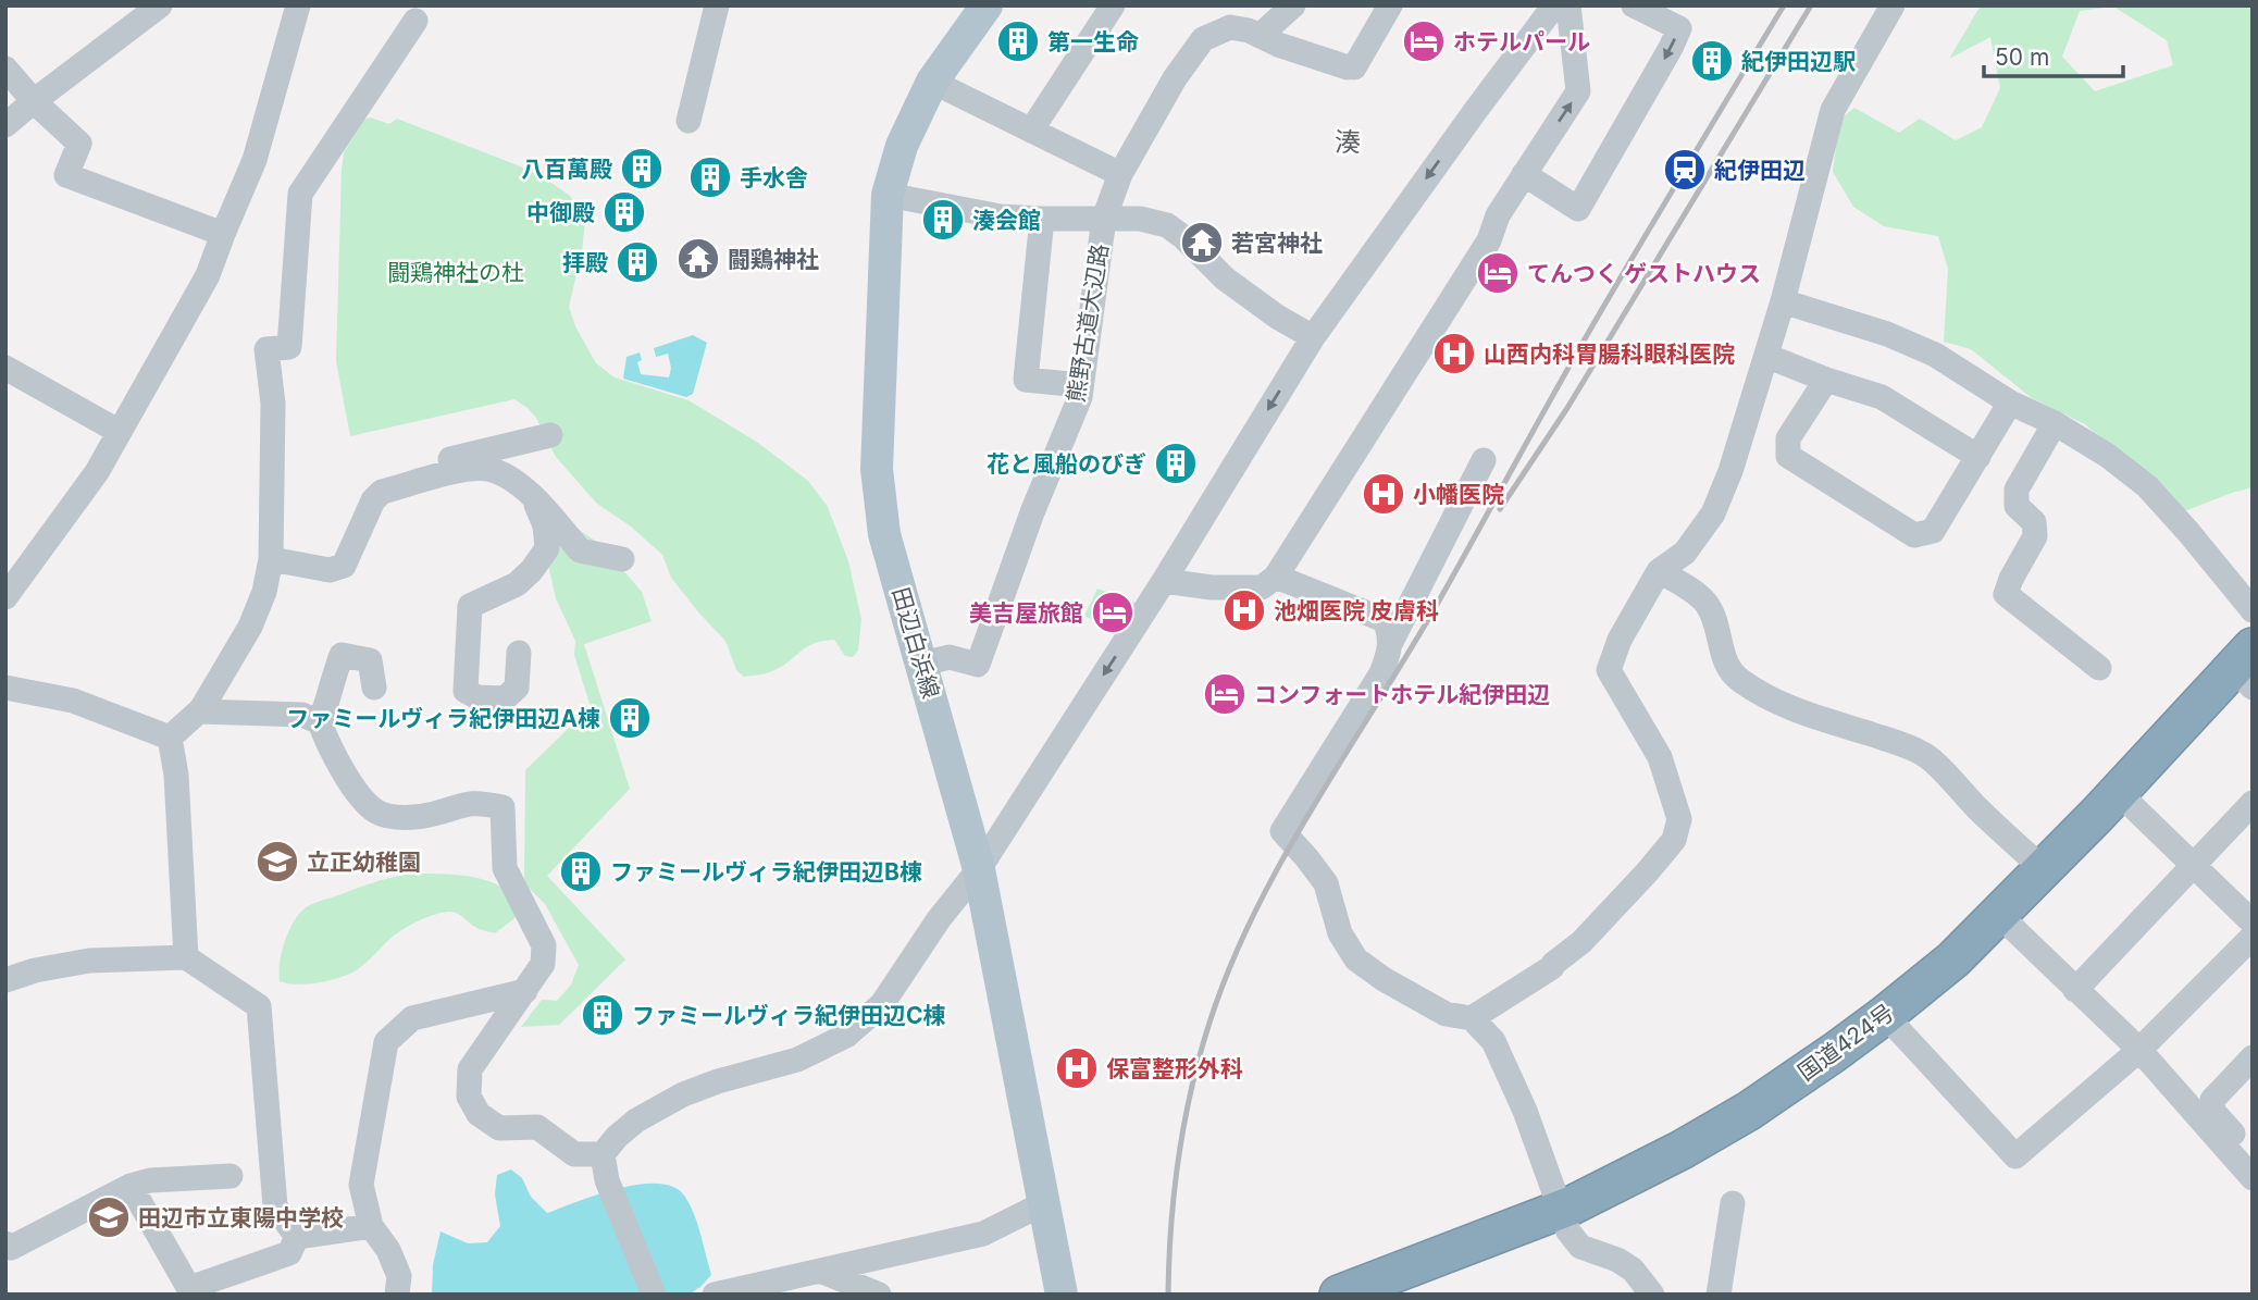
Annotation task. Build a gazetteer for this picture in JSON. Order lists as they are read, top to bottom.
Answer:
{
  "streets": {
    "highway": ["国道424号"],
    "main road": ["田辺白浜線"],
    "street": ["熊野古道大辺路"]
  },
  "crossings": [
    ["熊野古道大辺路", "田辺白浜線"]
  ],
  "districts": ["湊"],
  "parks": ["闘鶏神社の杜"],
  "places": {
    "building": [
      "第一生命",
      "紀伊田辺駅",
      "八百萬殿",
      "手水舎",
      "中御殿",
      "湊会館",
      "拝殿",
      "花と風船のびぎ",
      "ファミールヴィラ紀伊田辺A棟",
      "ファミールヴィラ紀伊田辺B棟",
      "ファミールヴィラ紀伊田辺C棟"
    ],
    "hotel": [
      "ホテルパール",
      "てんつく ゲストハウス",
      "美吉屋旅館",
      "コンフォートホテル紀伊田辺"
    ],
    "station": ["紀伊田辺"],
    "temple": ["若宮神社", "闘鶏神社"],
    "hospital": [
      "山西内科胃腸科眼科医院",
      "小幡医院",
      "池畑医院 皮膚科",
      "保富整形外科"
    ],
    "school or university": ["立正幼稚園", "田辺市立東陽中学校"]
  },
  "scale_bar": "50 m"
}
